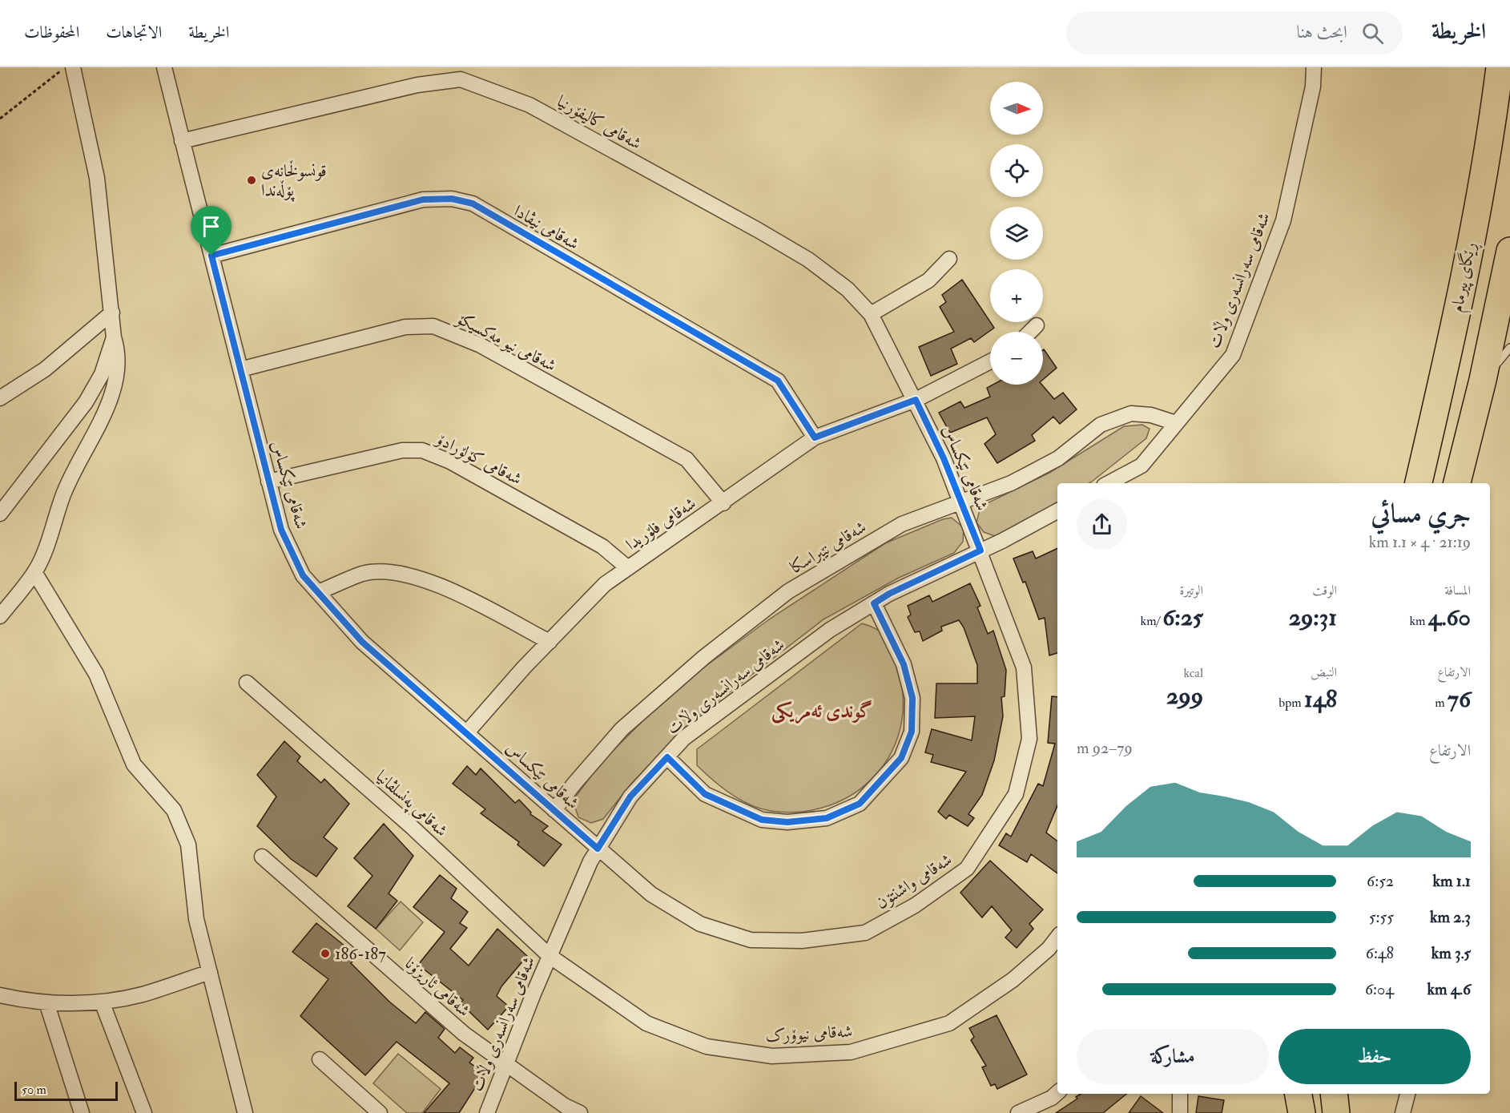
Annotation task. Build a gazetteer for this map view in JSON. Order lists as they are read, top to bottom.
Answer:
{
  "streets": {
    "highway": ["ڕێگای پیرمام"],
    "street": [
      "شەقامی کالیفۆرنیا",
      "شەقامی نیڤادا",
      "شەقامی سەرانسەری وڵات",
      "شەقامی نیو مەکسیکۆ",
      "شەقامی کۆلۆرادۆ",
      "شەقامی تێکساس",
      "شەقامی فلۆریدا",
      "شەقامی نێبراسکا",
      "شەقامی پەنسلڤانیا",
      "شەقامی واشنتۆن",
      "شەقامی ئاریزۆنا",
      "شەقامی نیوۆرک"
    ]
  },
  "crossings": [
    ["شەقامی کالیفۆرنیا", "شەقامی تێکساس"],
    ["شەقامی کالیفۆرنیا", "شەقامی فلۆریدا"],
    ["شەقامی نیڤادا", "شەقامی تێکساس"],
    ["شەقامی نیڤادا", "شەقامی فلۆریدا"],
    ["شەقامی سەرانسەری وڵات", "شەقامی تێکساس"],
    ["شەقامی سەرانسەری وڵات", "شەقامی نێبراسکا"],
    ["شەقامی سەرانسەری وڵات", "شەقامی پەنسلڤانیا"],
    ["شەقامی سەرانسەری وڵات", "شەقامی واشنتۆن"],
    ["شەقامی سەرانسەری وڵات", "شەقامی ئاریزۆنا"],
    ["شەقامی سەرانسەری وڵات", "شەقامی نیوۆرک"],
    ["شەقامی نیو مەکسیکۆ", "شەقامی تێکساس"],
    ["شەقامی نیو مەکسیکۆ", "شەقامی فلۆریدا"],
    ["شەقامی کۆلۆرادۆ", "شەقامی تێکساس"],
    ["شەقامی کۆلۆرادۆ", "شەقامی فلۆریدا"],
    ["شەقامی تێکساس", "شەقامی فلۆریدا"],
    ["شەقامی تێکساس", "شەقامی نێبراسکا"],
    ["شەقامی تێکساس", "شەقامی واشنتۆن"],
    ["شەقامی پەنسلڤانیا", "شەقامی نیوۆرک"]
  ],
  "districts": ["گوندی ئەمریکی"],
  "places": ["قونسوڵخانەی پۆڵەندا", "186-187"],
  "scale_bar": "50 m",
  "north": "right",
  "page": {
    "header": "الخريطة",
    "search": "ابحث هنا",
    "nav": ["الخريطة", "الاتجاهات", "المحفوظات"],
    "map_buttons": ["+", "−"],
    "heading": ["جري مسائي", "21:19 · 4 × 1.1 km"],
    "stats": [
      ["المسافة", "4.60 km"],
      ["الوقت", "29:31"],
      ["الوتيرة", "6:25 /km"],
      ["الارتفاع", "76 m"],
      ["النبض", "148 bpm"],
      ["kcal", "299"]
    ],
    "chart": ["الارتفاع", "79–92 m"],
    "list": [
      {
        "name": "1.1 km",
        "note": "6:52"
      },
      {
        "name": "2.3 km",
        "note": "5:55"
      },
      {
        "name": "3.5 km",
        "note": "6:48"
      },
      {
        "name": "4.6 km",
        "note": "6:04"
      }
    ],
    "buttons": ["حفظ", "مشاركة"],
    "scale": "50 m"
  }
}
